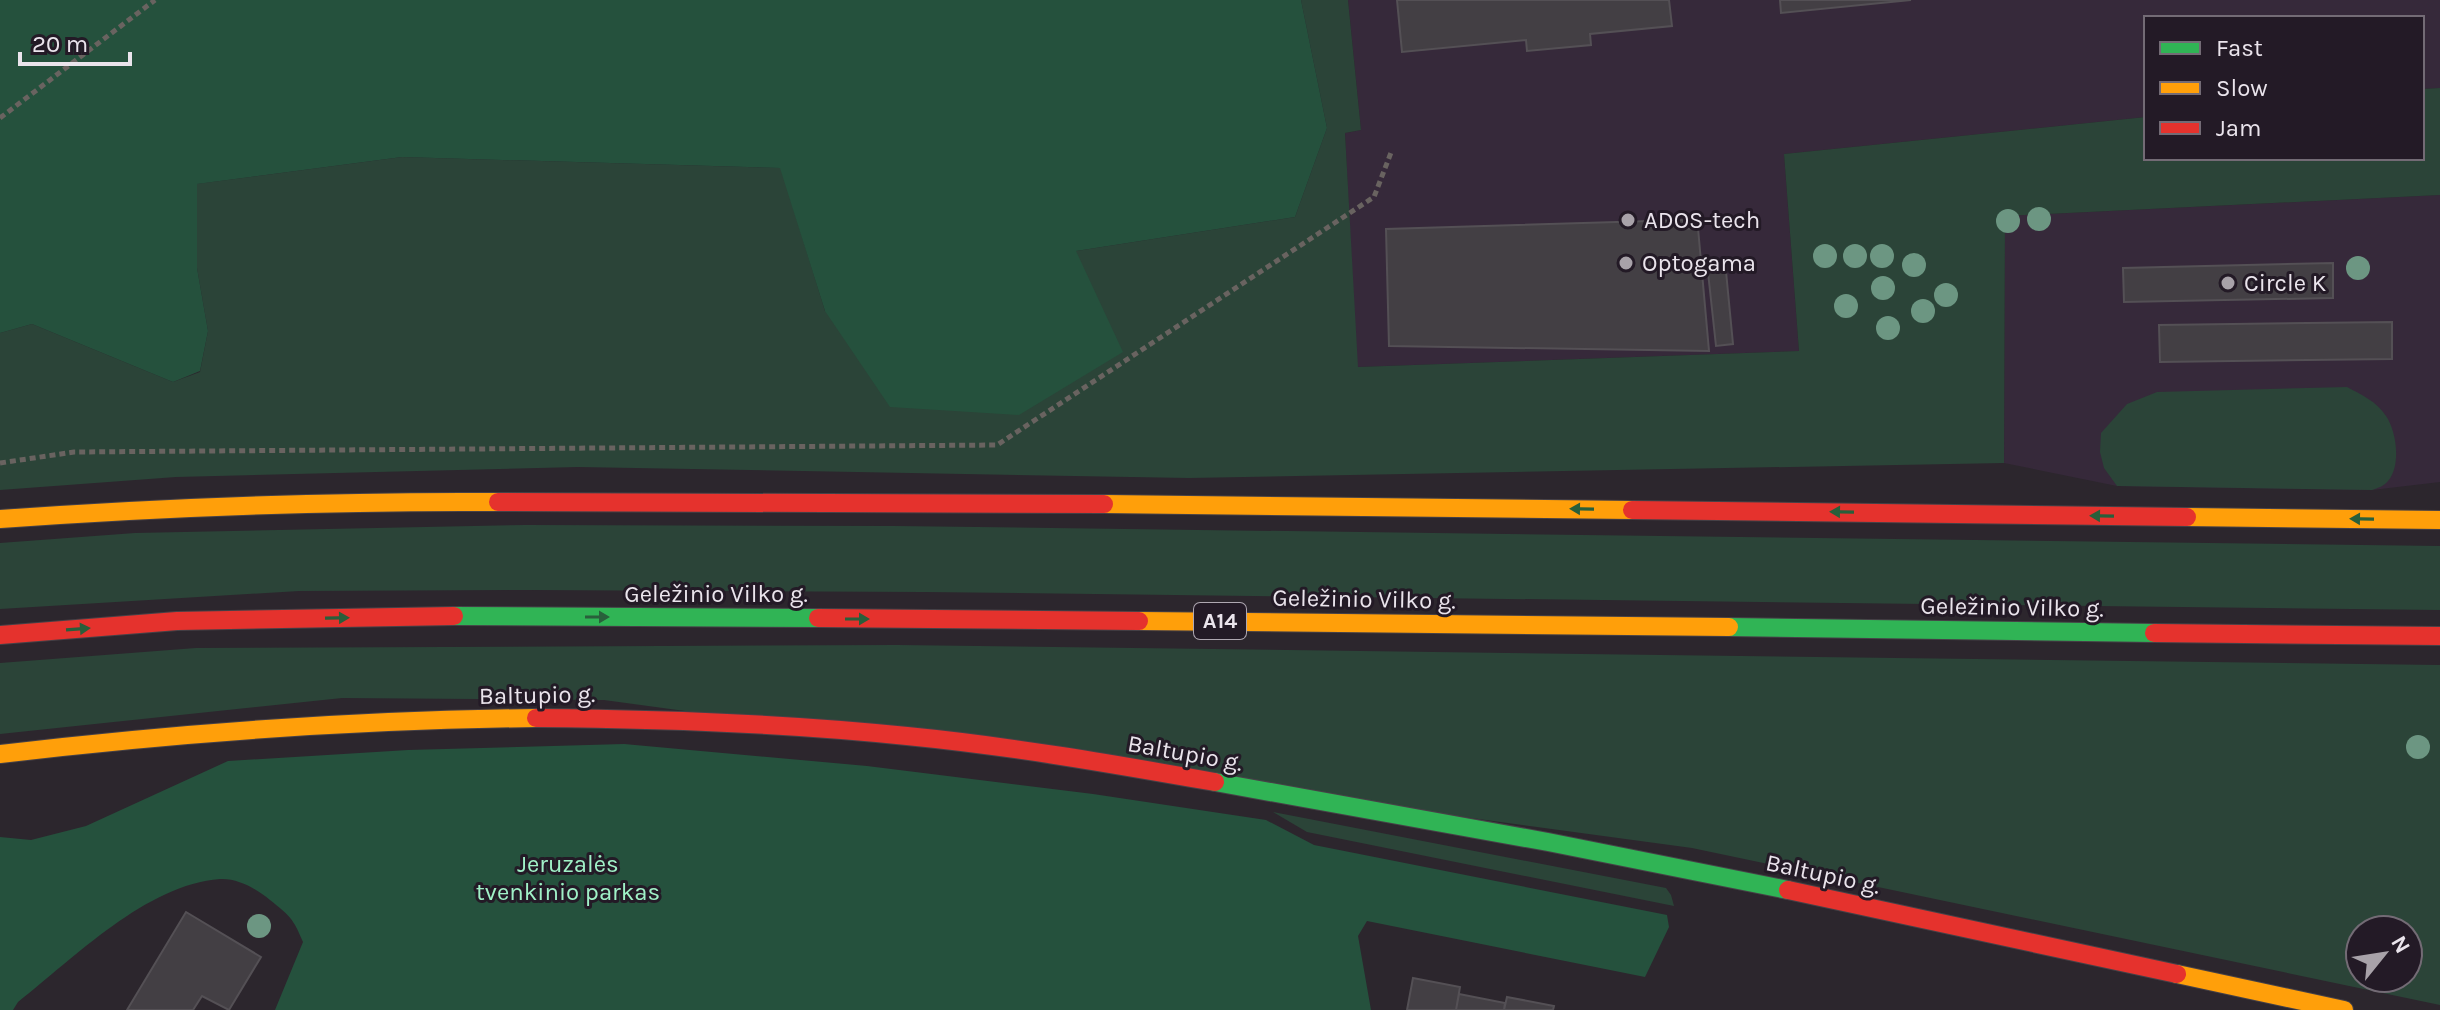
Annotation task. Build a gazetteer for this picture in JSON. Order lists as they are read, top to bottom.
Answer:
{
  "streets": {
    "main road": ["Geležinio Vilko g.", "A14", "Baltupio g."]
  },
  "parks": ["Jeruzalės tvenkinio parkas"],
  "places": ["ADOS-tech", "Optogama", "Circle K"],
  "legend": ["Fast", "Slow", "Jam"],
  "scale_bar": "20 m",
  "north": "top right"
}
